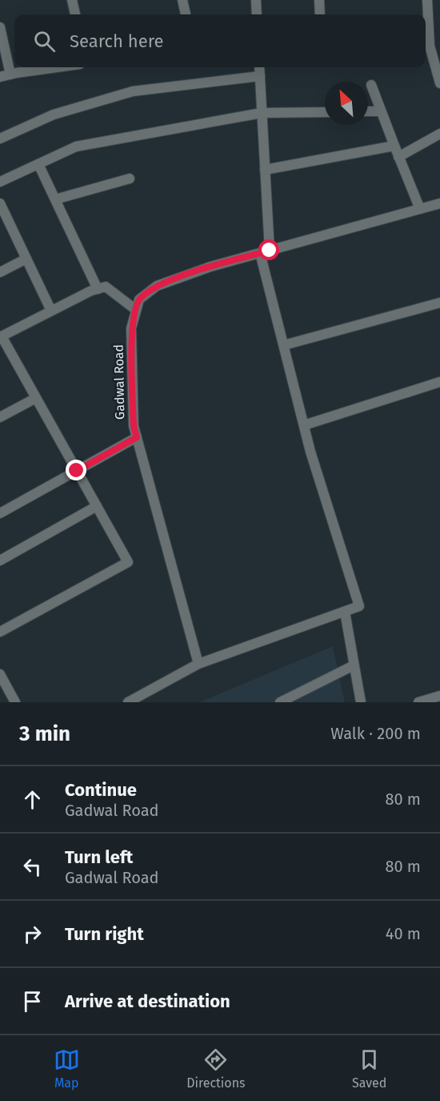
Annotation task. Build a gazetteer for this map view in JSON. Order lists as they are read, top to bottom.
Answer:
{
  "streets": {
    "street": ["Gadwal Road"]
  },
  "north": "top left",
  "page": {
    "search": "Search here",
    "heading": ["3 min", "Walk · 200 m"],
    "list": [
      ["Continue", "Gadwal Road", "80 m"],
      ["Turn left", "Gadwal Road", "80 m"],
      ["Turn right", "40 m"],
      "Arrive at destination"
    ],
    "nav": ["Map", "Directions", "Saved"]
  }
}
